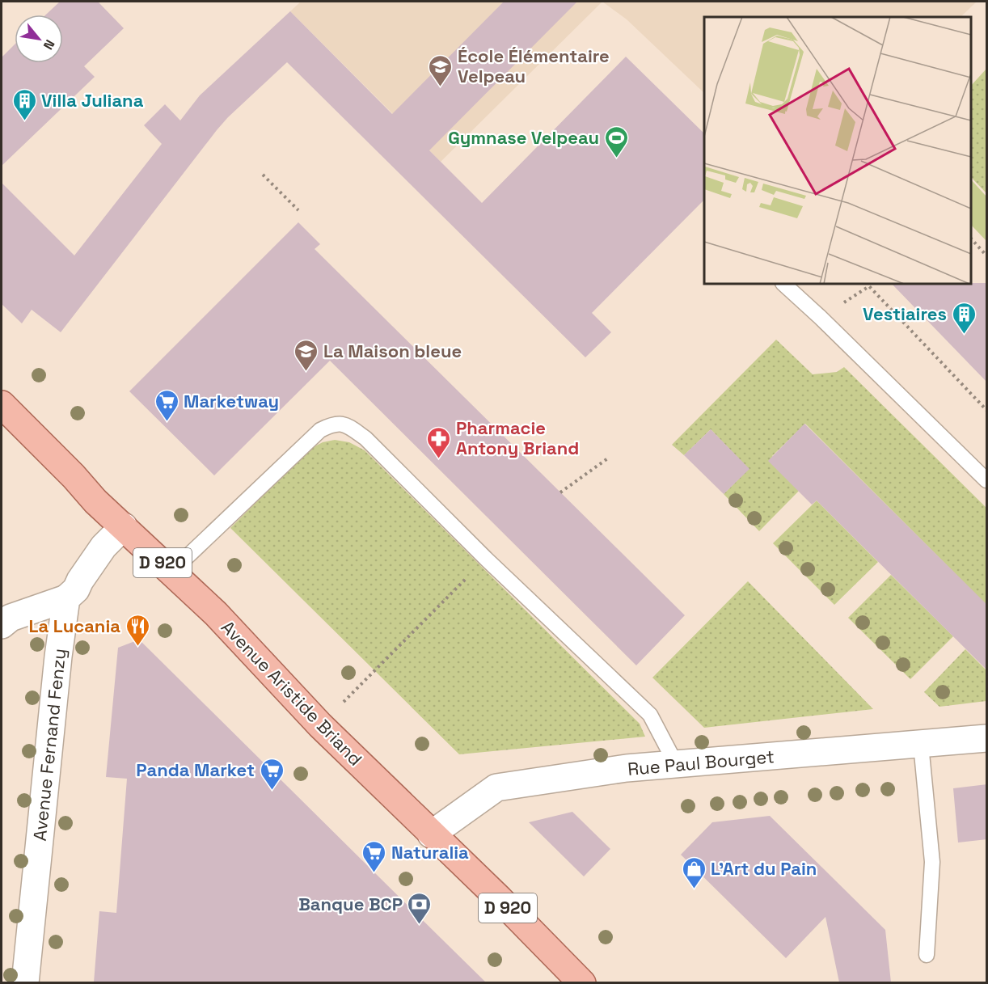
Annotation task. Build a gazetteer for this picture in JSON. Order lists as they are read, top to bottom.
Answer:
{
  "streets": {
    "main road": ["D 920", "Avenue Aristide Briand"],
    "street": ["Avenue Fernand Fenzy", "Rue Paul Bourget"]
  },
  "crossings": [
    ["Avenue Aristide Briand", "Avenue Fernand Fenzy"],
    ["Avenue Aristide Briand", "Rue Paul Bourget"]
  ],
  "places": {
    "school or university": ["École Élémentaire Velpeau", "La Maison bleue"],
    "building": ["Villa Juliana", "Vestiaires"],
    "sports": ["Gymnase Velpeau"],
    "supermarket": ["Marketway", "Panda Market", "Naturalia"],
    "pharmacy": ["Pharmacie Antony Briand"],
    "restaurant": ["La Lucania"],
    "shop": ["L'Art du Pain"],
    "bank": ["Banque BCP"]
  },
  "north": "bottom right"
}
